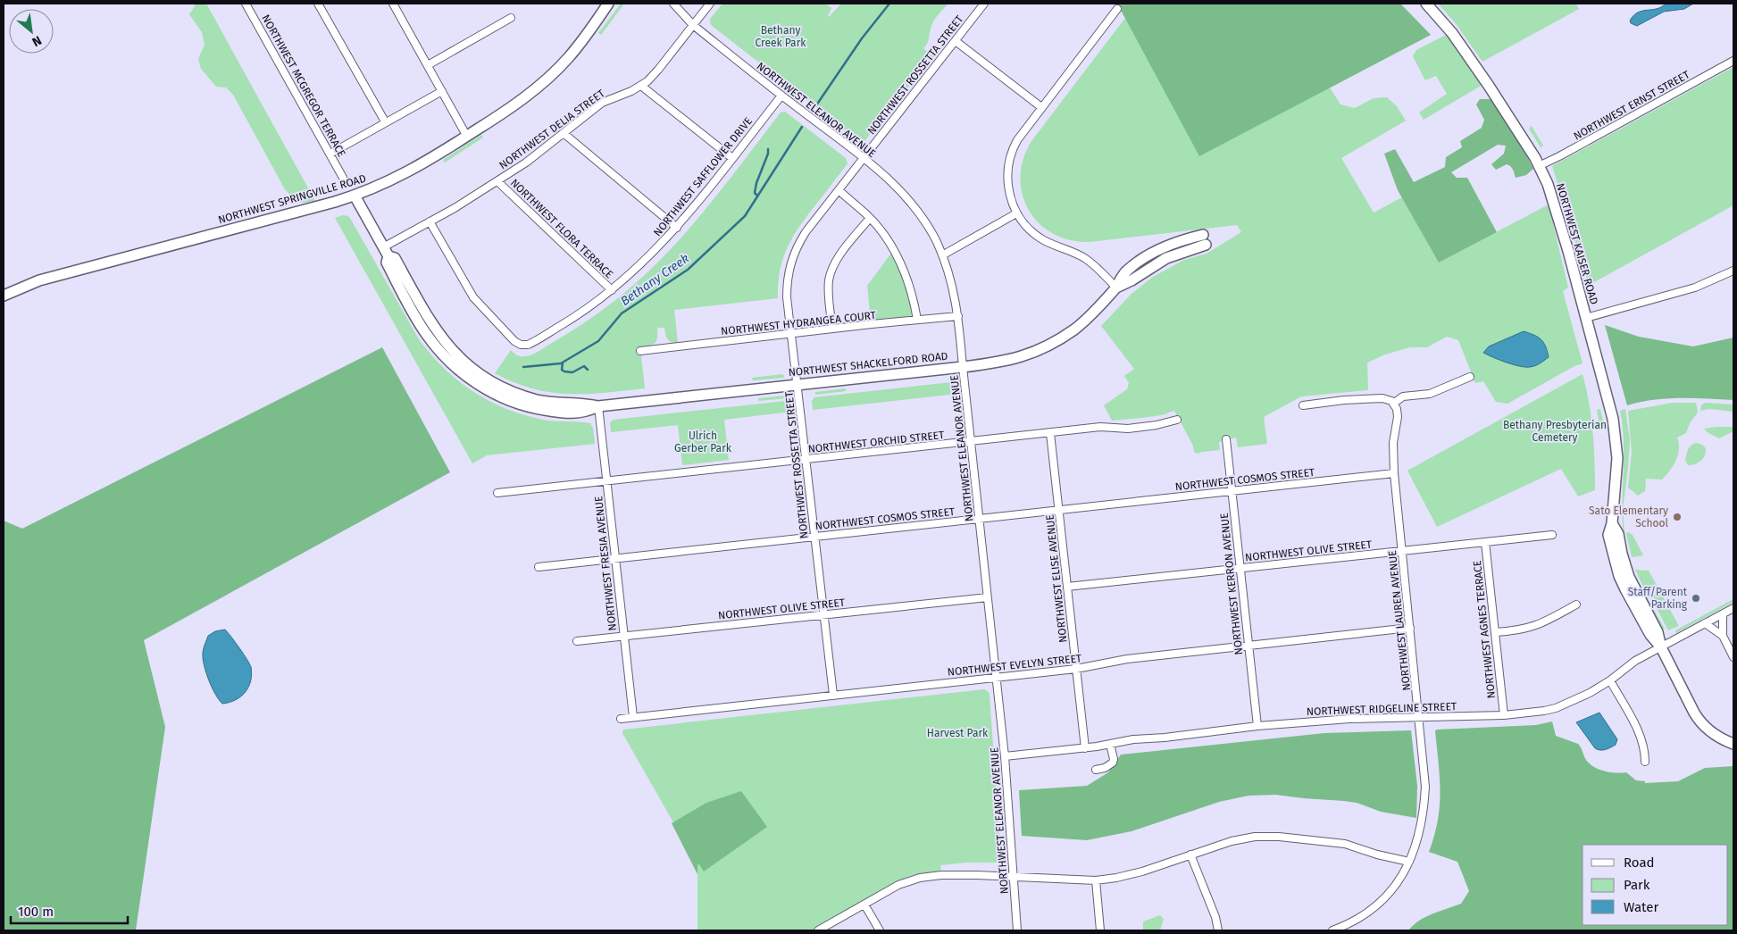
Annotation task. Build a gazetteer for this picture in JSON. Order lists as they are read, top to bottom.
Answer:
{
  "streets": {
    "street": [
      "NORTHWEST ROSSETTA STREET",
      "NORTHWEST MCGREGOR TERRACE",
      "NORTHWEST ERNST STREET",
      "NORTHWEST ELEANOR AVENUE",
      "NORTHWEST DELIA STREET",
      "NORTHWEST SAFFLOWER DRIVE",
      "NORTHWEST SPRINGVILLE ROAD",
      "NORTHWEST FLORA TERRACE",
      "NORTHWEST KAISER ROAD",
      "NORTHWEST HYDRANGEA COURT",
      "NORTHWEST SHACKELFORD ROAD",
      "NORTHWEST ORCHID STREET",
      "NORTHWEST COSMOS STREET",
      "NORTHWEST OLIVE STREET",
      "NORTHWEST FRESIA AVENUE",
      "NORTHWEST ELISE AVENUE",
      "NORTHWEST KERRON AVENUE",
      "NORTHWEST LAUREN AVENUE",
      "NORTHWEST AGNES TERRACE",
      "NORTHWEST EVELYN STREET",
      "NORTHWEST RIDGELINE STREET"
    ]
  },
  "crossings": [
    ["NORTHWEST ROSSETTA STREET", "NORTHWEST ELEANOR AVENUE"],
    ["NORTHWEST ROSSETTA STREET", "NORTHWEST HYDRANGEA COURT"],
    ["NORTHWEST ROSSETTA STREET", "NORTHWEST SHACKELFORD ROAD"],
    ["NORTHWEST ROSSETTA STREET", "NORTHWEST ORCHID STREET"],
    ["NORTHWEST ROSSETTA STREET", "NORTHWEST COSMOS STREET"],
    ["NORTHWEST ROSSETTA STREET", "NORTHWEST OLIVE STREET"],
    ["NORTHWEST ROSSETTA STREET", "NORTHWEST EVELYN STREET"],
    ["NORTHWEST ERNST STREET", "NORTHWEST KAISER ROAD"],
    ["NORTHWEST ELEANOR AVENUE", "NORTHWEST DELIA STREET"],
    ["NORTHWEST ELEANOR AVENUE", "NORTHWEST SAFFLOWER DRIVE"],
    ["NORTHWEST ELEANOR AVENUE", "NORTHWEST HYDRANGEA COURT"],
    ["NORTHWEST ELEANOR AVENUE", "NORTHWEST SHACKELFORD ROAD"],
    ["NORTHWEST ELEANOR AVENUE", "NORTHWEST ORCHID STREET"],
    ["NORTHWEST ELEANOR AVENUE", "NORTHWEST COSMOS STREET"],
    ["NORTHWEST ELEANOR AVENUE", "NORTHWEST OLIVE STREET"],
    ["NORTHWEST ELEANOR AVENUE", "NORTHWEST EVELYN STREET"],
    ["NORTHWEST ELEANOR AVENUE", "NORTHWEST RIDGELINE STREET"],
    ["NORTHWEST DELIA STREET", "NORTHWEST SAFFLOWER DRIVE"],
    ["NORTHWEST DELIA STREET", "NORTHWEST FLORA TERRACE"],
    ["NORTHWEST DELIA STREET", "NORTHWEST SHACKELFORD ROAD"],
    ["NORTHWEST SAFFLOWER DRIVE", "NORTHWEST FLORA TERRACE"],
    ["NORTHWEST SPRINGVILLE ROAD", "NORTHWEST SHACKELFORD ROAD"],
    ["NORTHWEST KAISER ROAD", "NORTHWEST RIDGELINE STREET"],
    ["NORTHWEST SHACKELFORD ROAD", "NORTHWEST FRESIA AVENUE"],
    ["NORTHWEST ORCHID STREET", "NORTHWEST FRESIA AVENUE"],
    ["NORTHWEST ORCHID STREET", "NORTHWEST ELISE AVENUE"],
    ["NORTHWEST COSMOS STREET", "NORTHWEST FRESIA AVENUE"],
    ["NORTHWEST COSMOS STREET", "NORTHWEST ELISE AVENUE"],
    ["NORTHWEST COSMOS STREET", "NORTHWEST KERRON AVENUE"],
    ["NORTHWEST COSMOS STREET", "NORTHWEST LAUREN AVENUE"],
    ["NORTHWEST OLIVE STREET", "NORTHWEST FRESIA AVENUE"],
    ["NORTHWEST OLIVE STREET", "NORTHWEST ELISE AVENUE"],
    ["NORTHWEST OLIVE STREET", "NORTHWEST KERRON AVENUE"],
    ["NORTHWEST OLIVE STREET", "NORTHWEST LAUREN AVENUE"],
    ["NORTHWEST OLIVE STREET", "NORTHWEST AGNES TERRACE"],
    ["NORTHWEST FRESIA AVENUE", "NORTHWEST EVELYN STREET"],
    ["NORTHWEST ELISE AVENUE", "NORTHWEST EVELYN STREET"],
    ["NORTHWEST ELISE AVENUE", "NORTHWEST RIDGELINE STREET"],
    ["NORTHWEST KERRON AVENUE", "NORTHWEST EVELYN STREET"],
    ["NORTHWEST KERRON AVENUE", "NORTHWEST RIDGELINE STREET"],
    ["NORTHWEST LAUREN AVENUE", "NORTHWEST EVELYN STREET"],
    ["NORTHWEST LAUREN AVENUE", "NORTHWEST RIDGELINE STREET"],
    ["NORTHWEST AGNES TERRACE", "NORTHWEST RIDGELINE STREET"]
  ],
  "water": ["Bethany Creek"],
  "parks": [
    "Bethany Creek Park",
    "Bethany Presbyterian Cemetery",
    "Ulrich Gerber Park",
    "Harvest Park"
  ],
  "places": ["Sato Elementary School", "Staff/Parent Parking"],
  "legend": ["Road", "Park", "Water"],
  "scale_bar": "100 m",
  "north": "bottom right"
}
